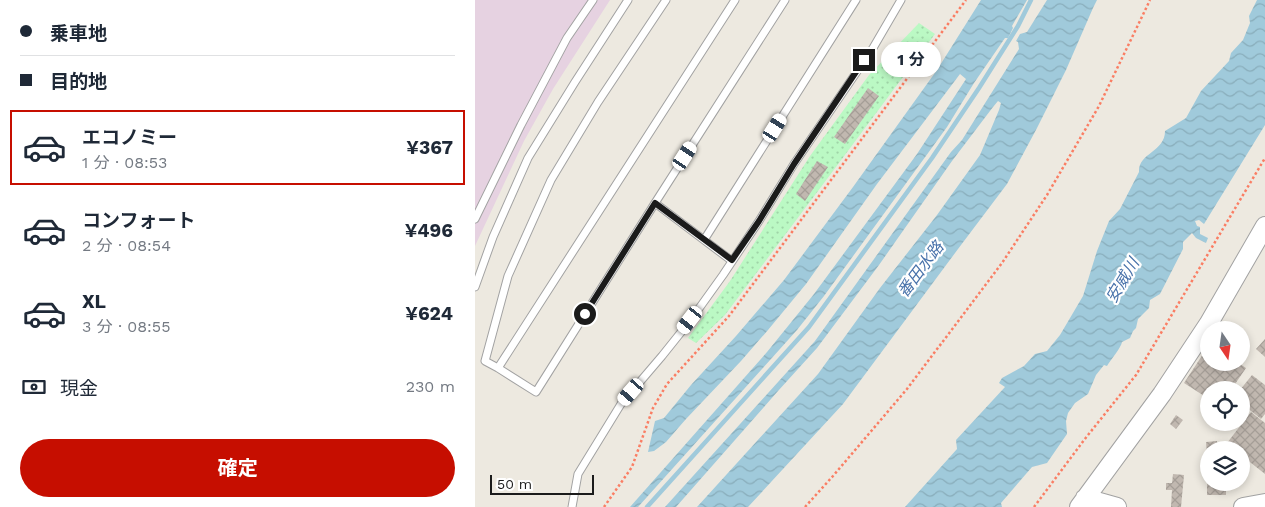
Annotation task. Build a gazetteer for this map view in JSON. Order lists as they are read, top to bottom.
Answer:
{
  "water": ["番田水路", "安威川"],
  "scale_bar": "50 m",
  "north": "bottom",
  "page": {
    "banner": ["乗車地", "目的地"],
    "bubble": "1 分",
    "list": [
      {
        "name": "エコノミー",
        "note": "1 分 · 08:53",
        "value": "¥367"
      },
      {
        "name": "コンフォート",
        "note": "2 分 · 08:54",
        "value": "¥496"
      },
      {
        "name": "XL",
        "note": "3 分 · 08:55",
        "value": "¥624"
      }
    ],
    "pay": ["現金", "230 m"],
    "buttons": "確定",
    "scale": "50 m"
  }
}
